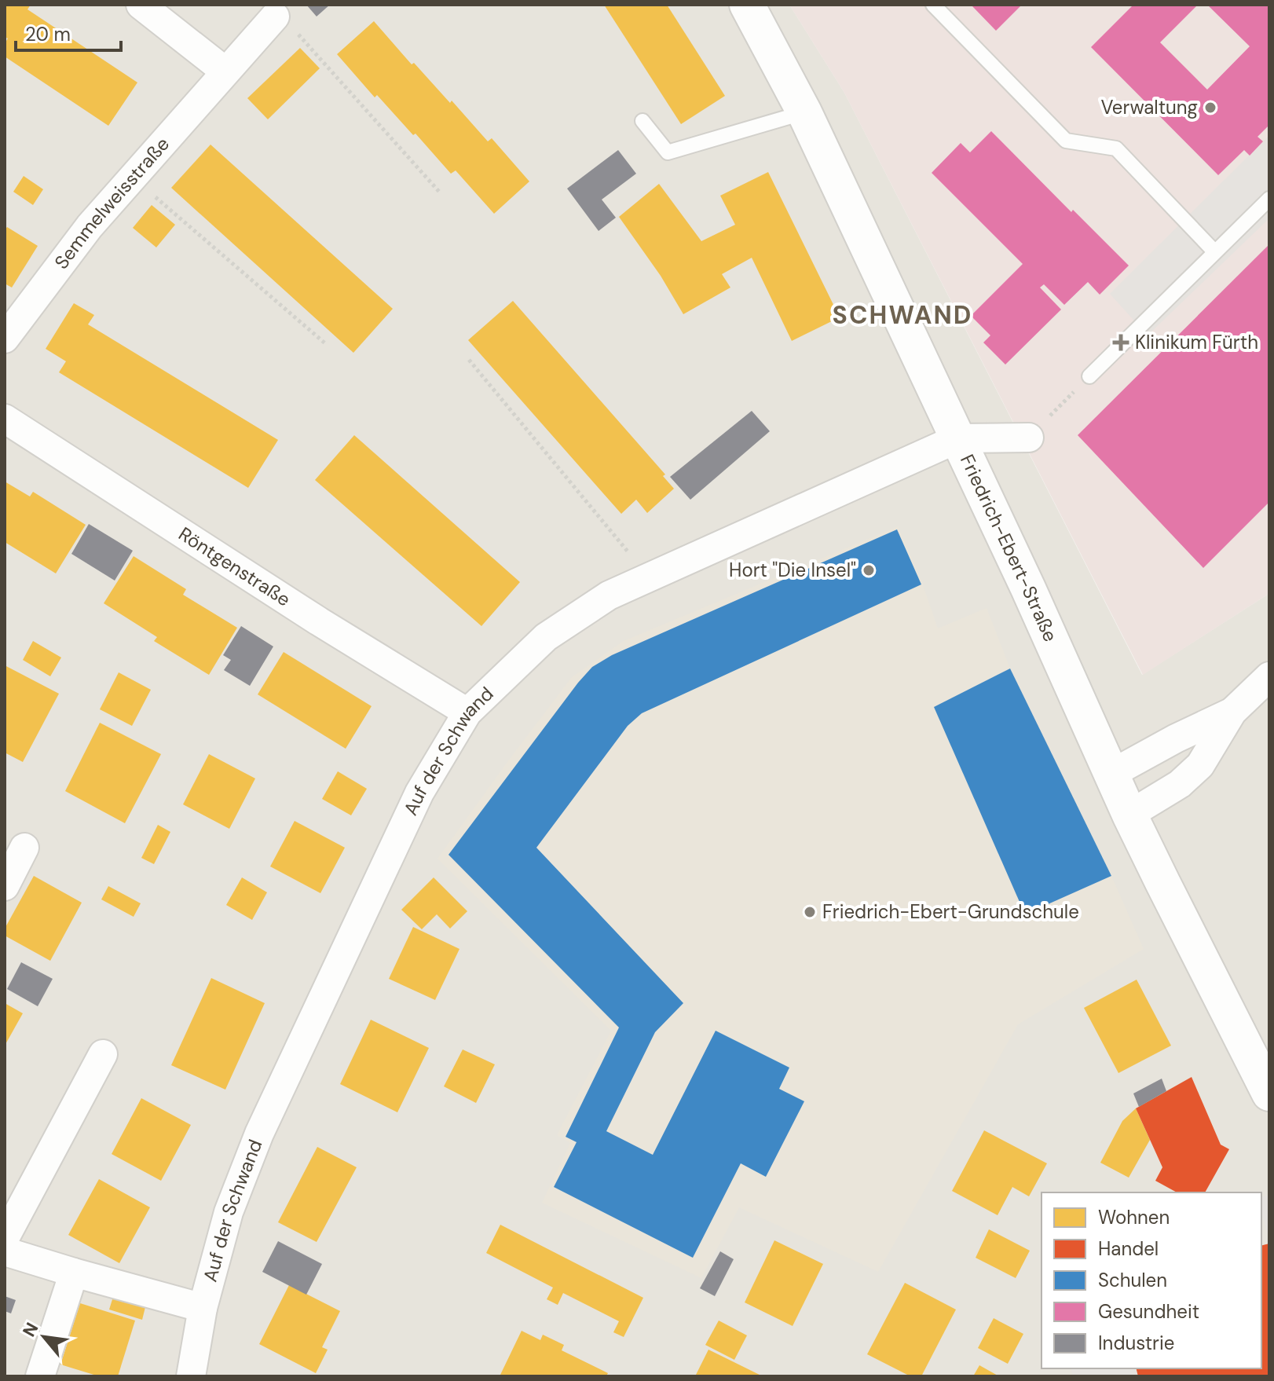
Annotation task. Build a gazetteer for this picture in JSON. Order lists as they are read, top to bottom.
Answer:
{
  "streets": {
    "street": [
      "Semmelweisstraße",
      "Friedrich-Ebert-Straße",
      "Röntgenstraße",
      "Auf der Schwand"
    ]
  },
  "crossings": [
    ["Friedrich-Ebert-Straße", "Auf der Schwand"],
    ["Röntgenstraße", "Auf der Schwand"]
  ],
  "districts": ["SCHWAND"],
  "places": {
    "other": ["Verwaltung", "Hort \"Die Insel\"", "Friedrich-Ebert-Grundschule"],
    "health": ["Klinikum Fürth"]
  },
  "legend": [
    "Wohnen",
    "Handel",
    "Schulen",
    "Gesundheit",
    "Industrie"
  ],
  "scale_bar": "20 m",
  "north": "top left"
}
